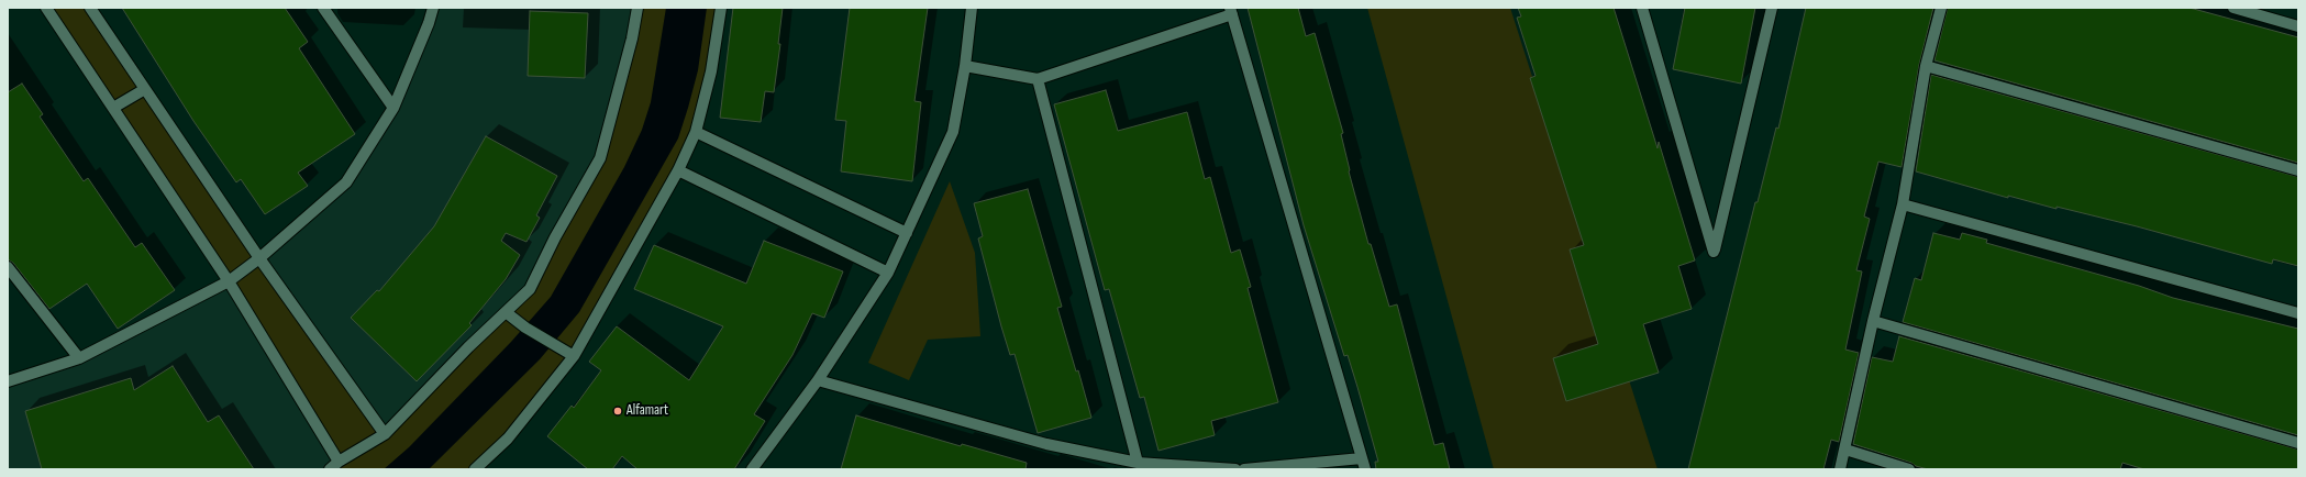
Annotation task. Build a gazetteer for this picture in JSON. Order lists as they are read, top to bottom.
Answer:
{
  "places": ["Alfamart"]
}
